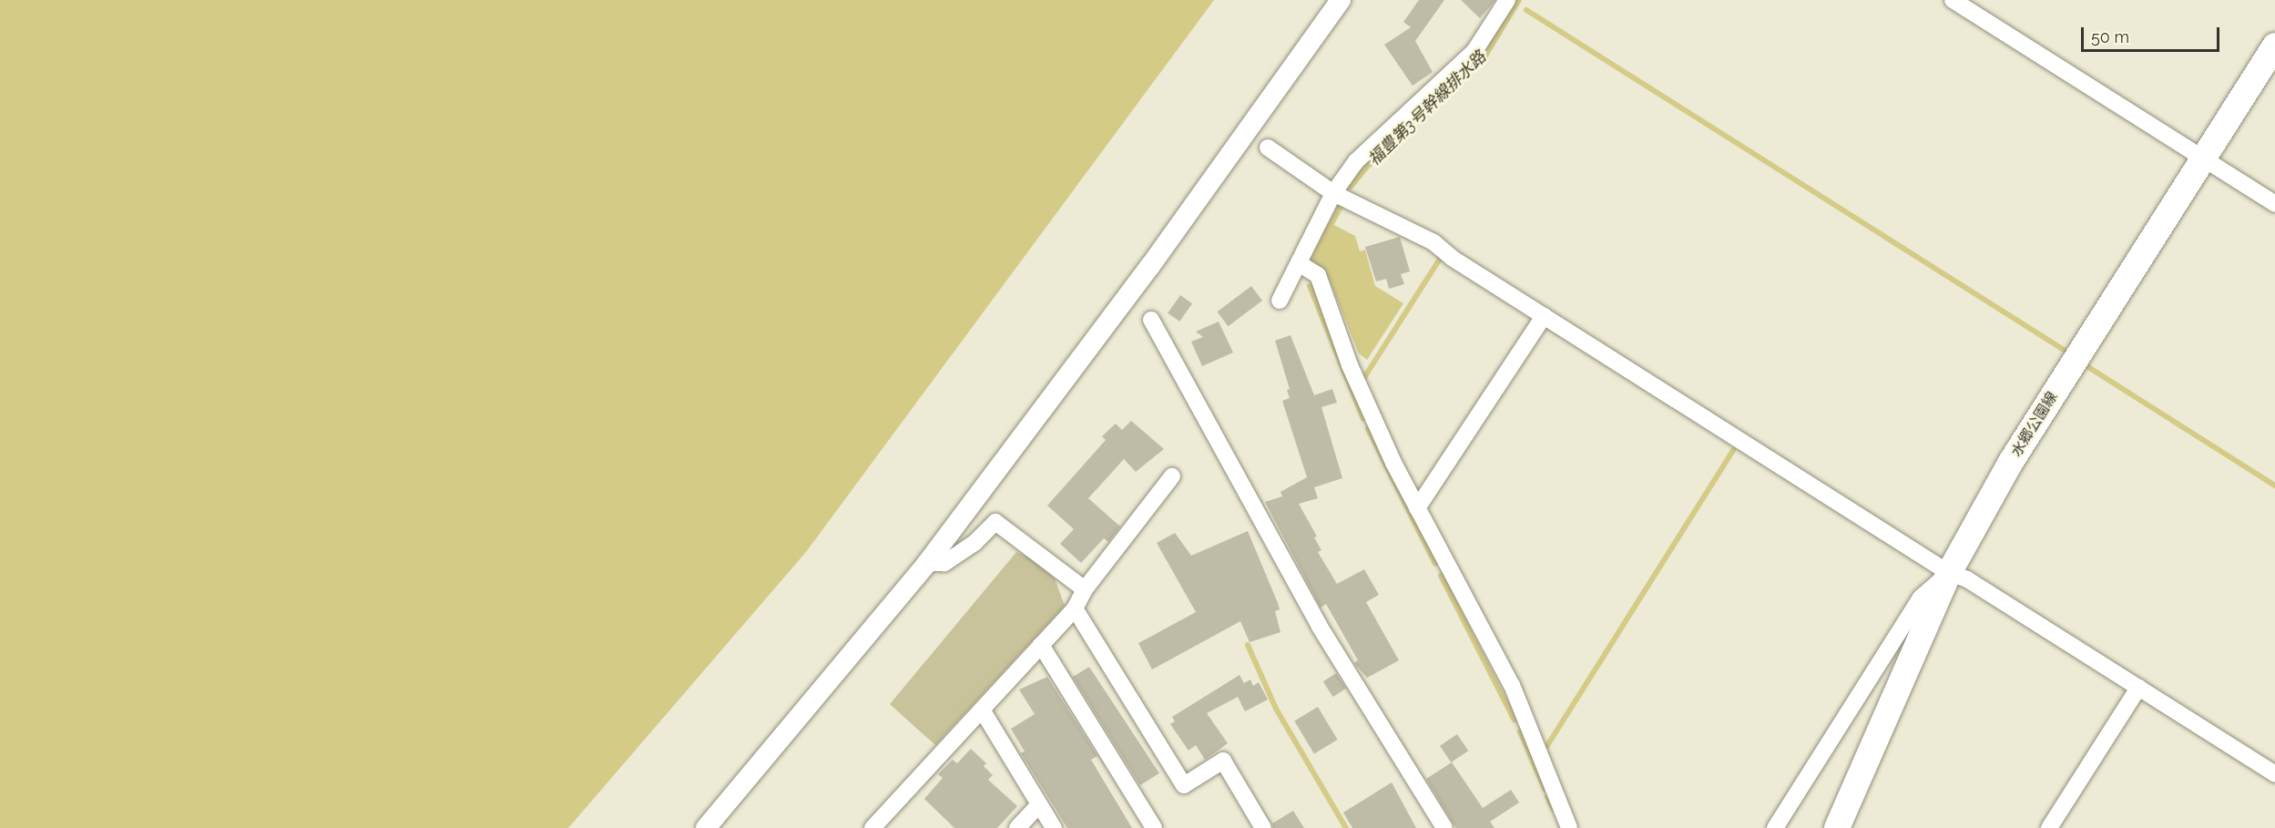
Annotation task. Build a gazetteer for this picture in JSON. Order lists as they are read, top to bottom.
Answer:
{
  "streets": {
    "main road": ["水郷公園線"]
  },
  "water": ["福豊第3号幹線排水路"],
  "scale_bar": "50 m"
}
